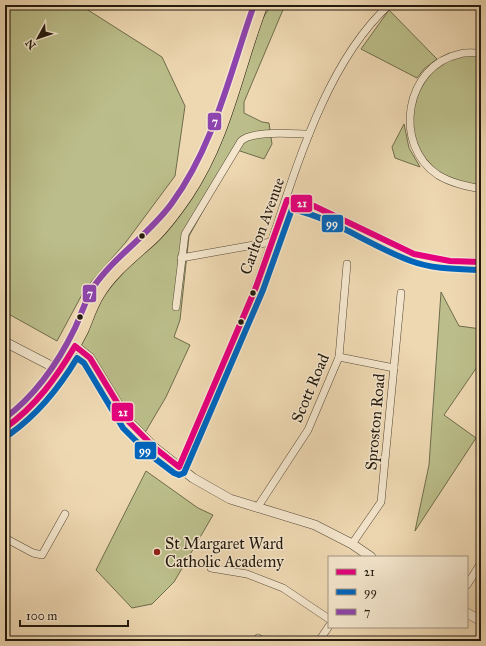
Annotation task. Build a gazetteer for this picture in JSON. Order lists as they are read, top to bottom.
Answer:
{
  "streets": {
    "street": ["Carlton Avenue", "Scott Road", "Sproston Road"]
  },
  "places": ["St Margaret Ward Catholic Academy"],
  "lines": ["transit line 7", "transit line 21", "transit line 99"],
  "legend": ["21", "99", "7"],
  "scale_bar": "100 m",
  "north": "bottom left"
}
